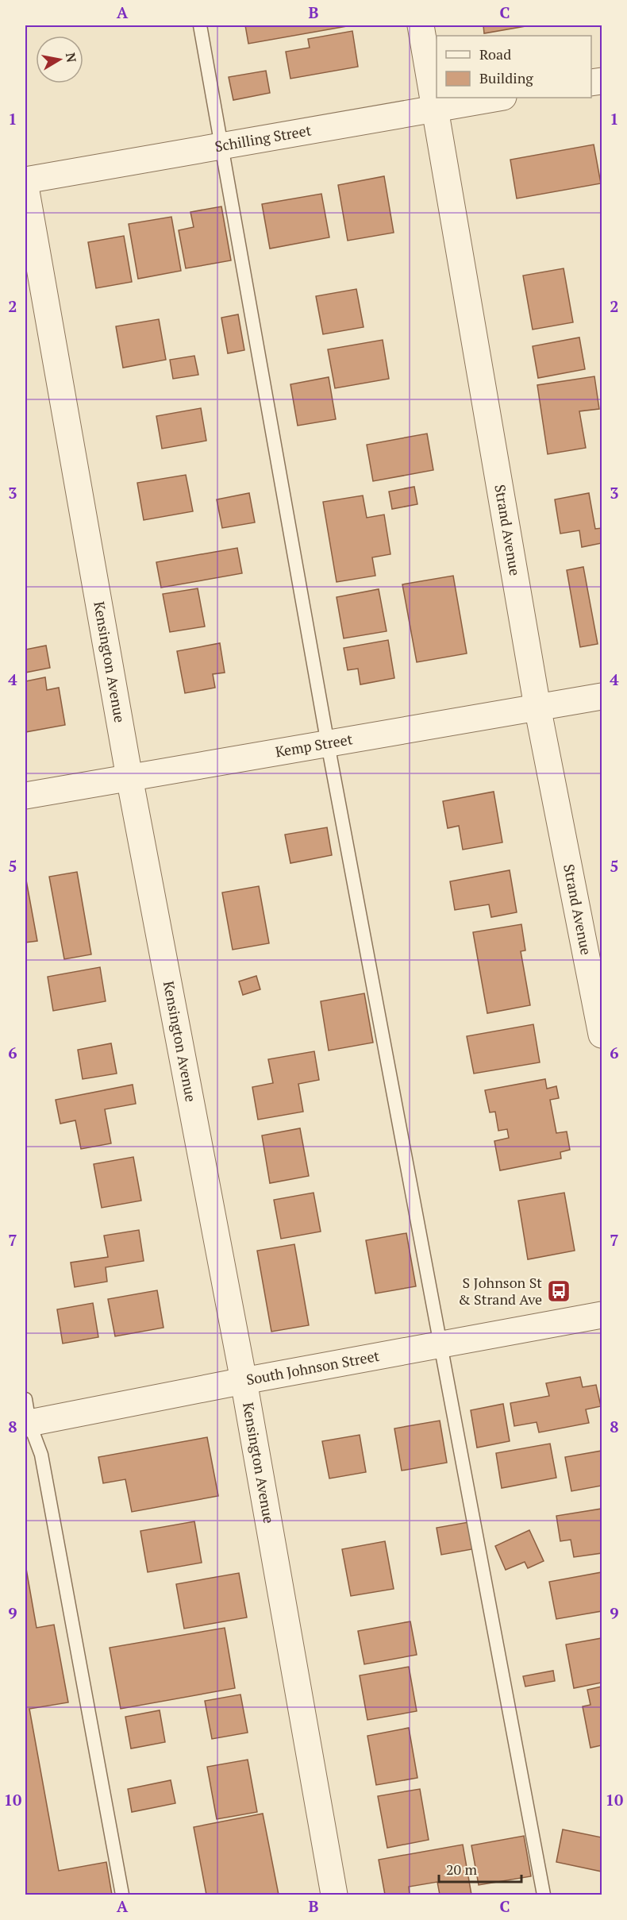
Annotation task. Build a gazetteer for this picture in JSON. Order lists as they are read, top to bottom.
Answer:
{
  "streets": {
    "street": [
      "Schilling Street",
      "Strand Avenue",
      "Kensington Avenue",
      "Kemp Street",
      "South Johnson Street"
    ]
  },
  "crossings": [
    ["Schilling Street", "Strand Avenue"],
    ["Strand Avenue", "Kemp Street"],
    ["Kensington Avenue", "Kemp Street"],
    ["Kensington Avenue", "South Johnson Street"]
  ],
  "places": {
    "bus stop": ["S Johnson St & Strand Ave"]
  },
  "legend": ["Road", "Building"],
  "scale_bar": "20 m",
  "north": "right",
  "grid": {
    "columns": ["A", "B", "C"],
    "rows": [
      "1",
      "2",
      "3",
      "4",
      "5",
      "6",
      "7",
      "8",
      "9",
      "10"
    ]
  }
}
